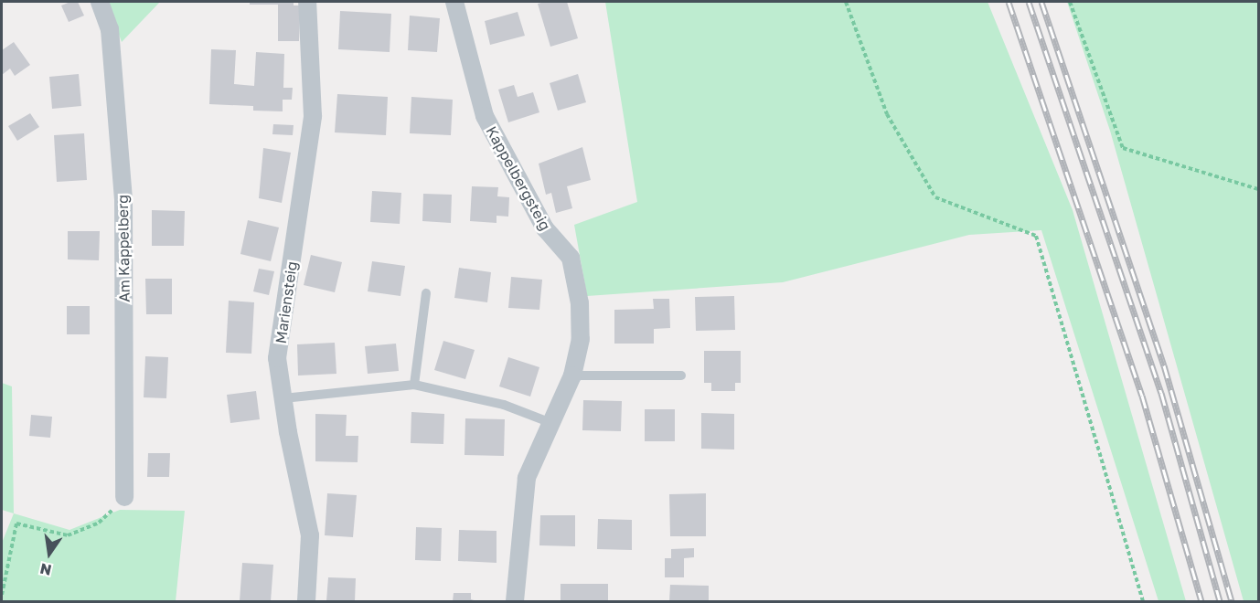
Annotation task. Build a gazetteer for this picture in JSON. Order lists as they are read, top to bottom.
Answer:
{
  "streets": {
    "street": ["Kappelbergsteig", "Am Kappelberg", "Mariensteig"]
  },
  "north": "bottom"
}
